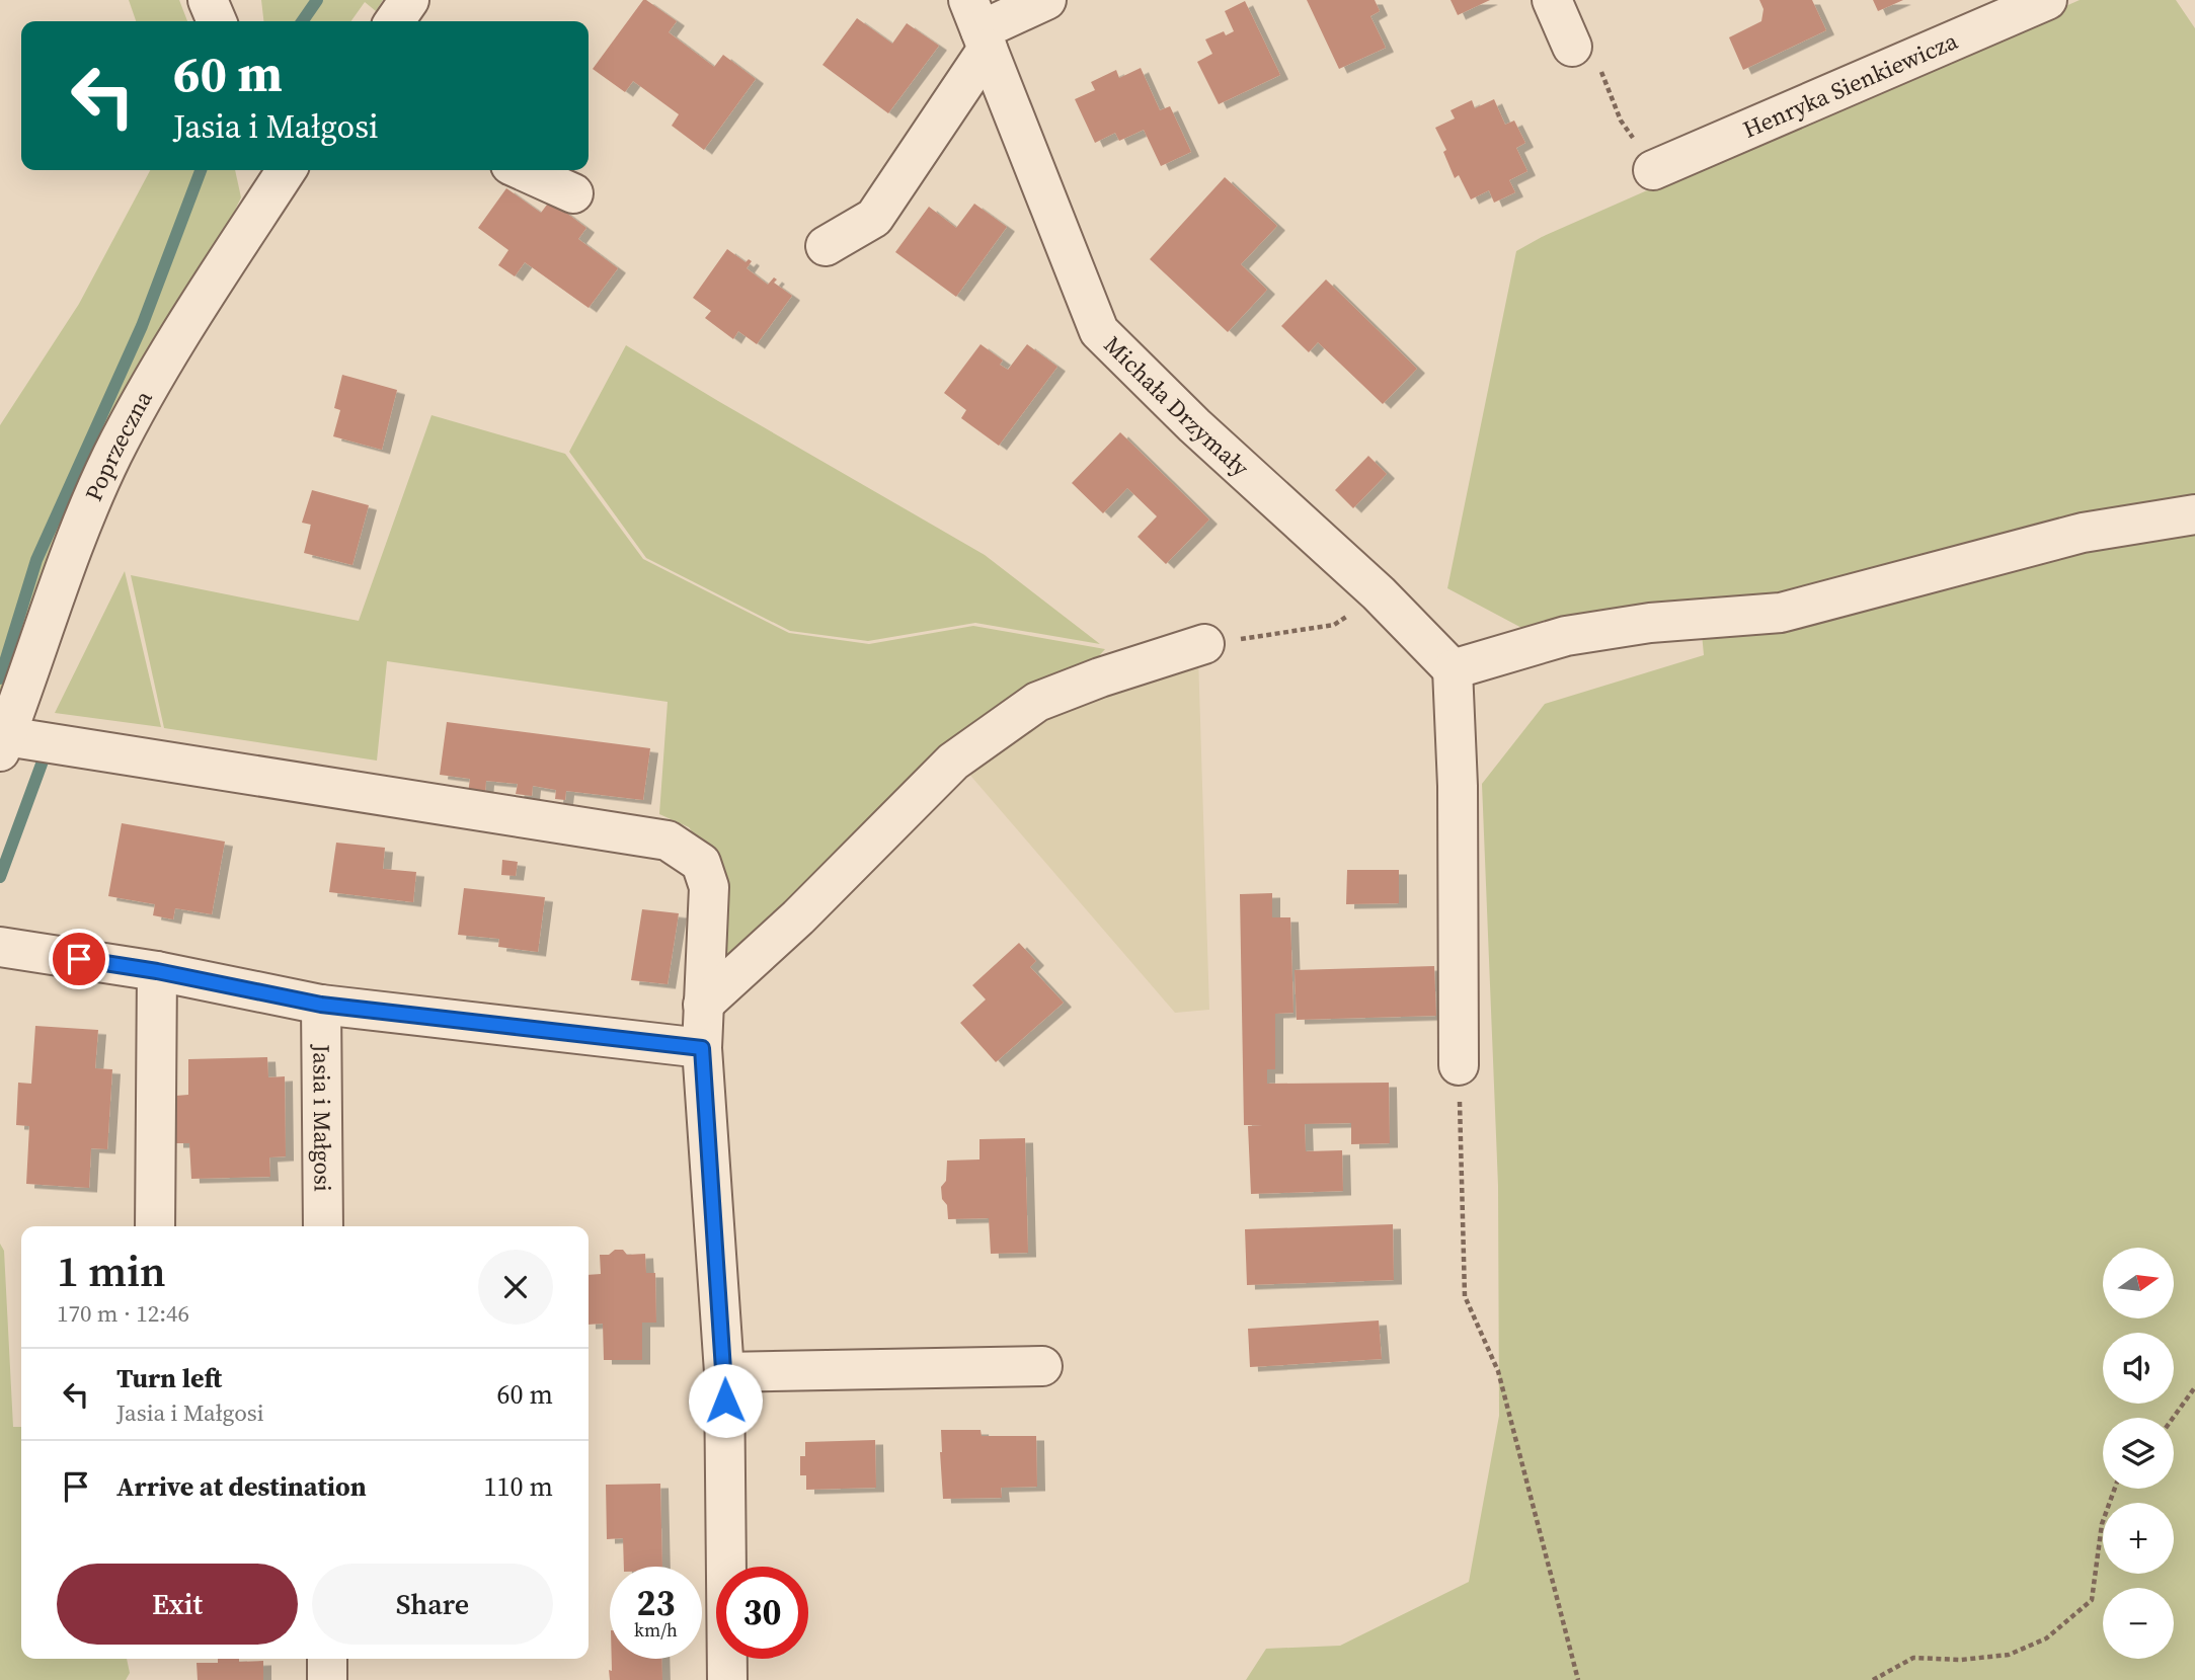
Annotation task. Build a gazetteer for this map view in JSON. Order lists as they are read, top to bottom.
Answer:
{
  "streets": {
    "street": [
      "Henryka Sienkiewicza",
      "Michała Drzymały",
      "Poprzeczna",
      "Jasia i Małgosi"
    ]
  },
  "north": "right",
  "page": {
    "turn": ["60 m", "Jasia i Małgosi"],
    "heading": ["1 min", "170 m · 12:46"],
    "map_buttons": ["+", "−"],
    "list": [
      {
        "name": "Turn left",
        "note": "Jasia i Małgosi",
        "value": "60 m"
      },
      {
        "name": "Arrive at destination",
        "value": "110 m"
      }
    ],
    "buttons": ["Exit", "Share"],
    "speed": "23 km/h",
    "limit": "30"
  }
}
